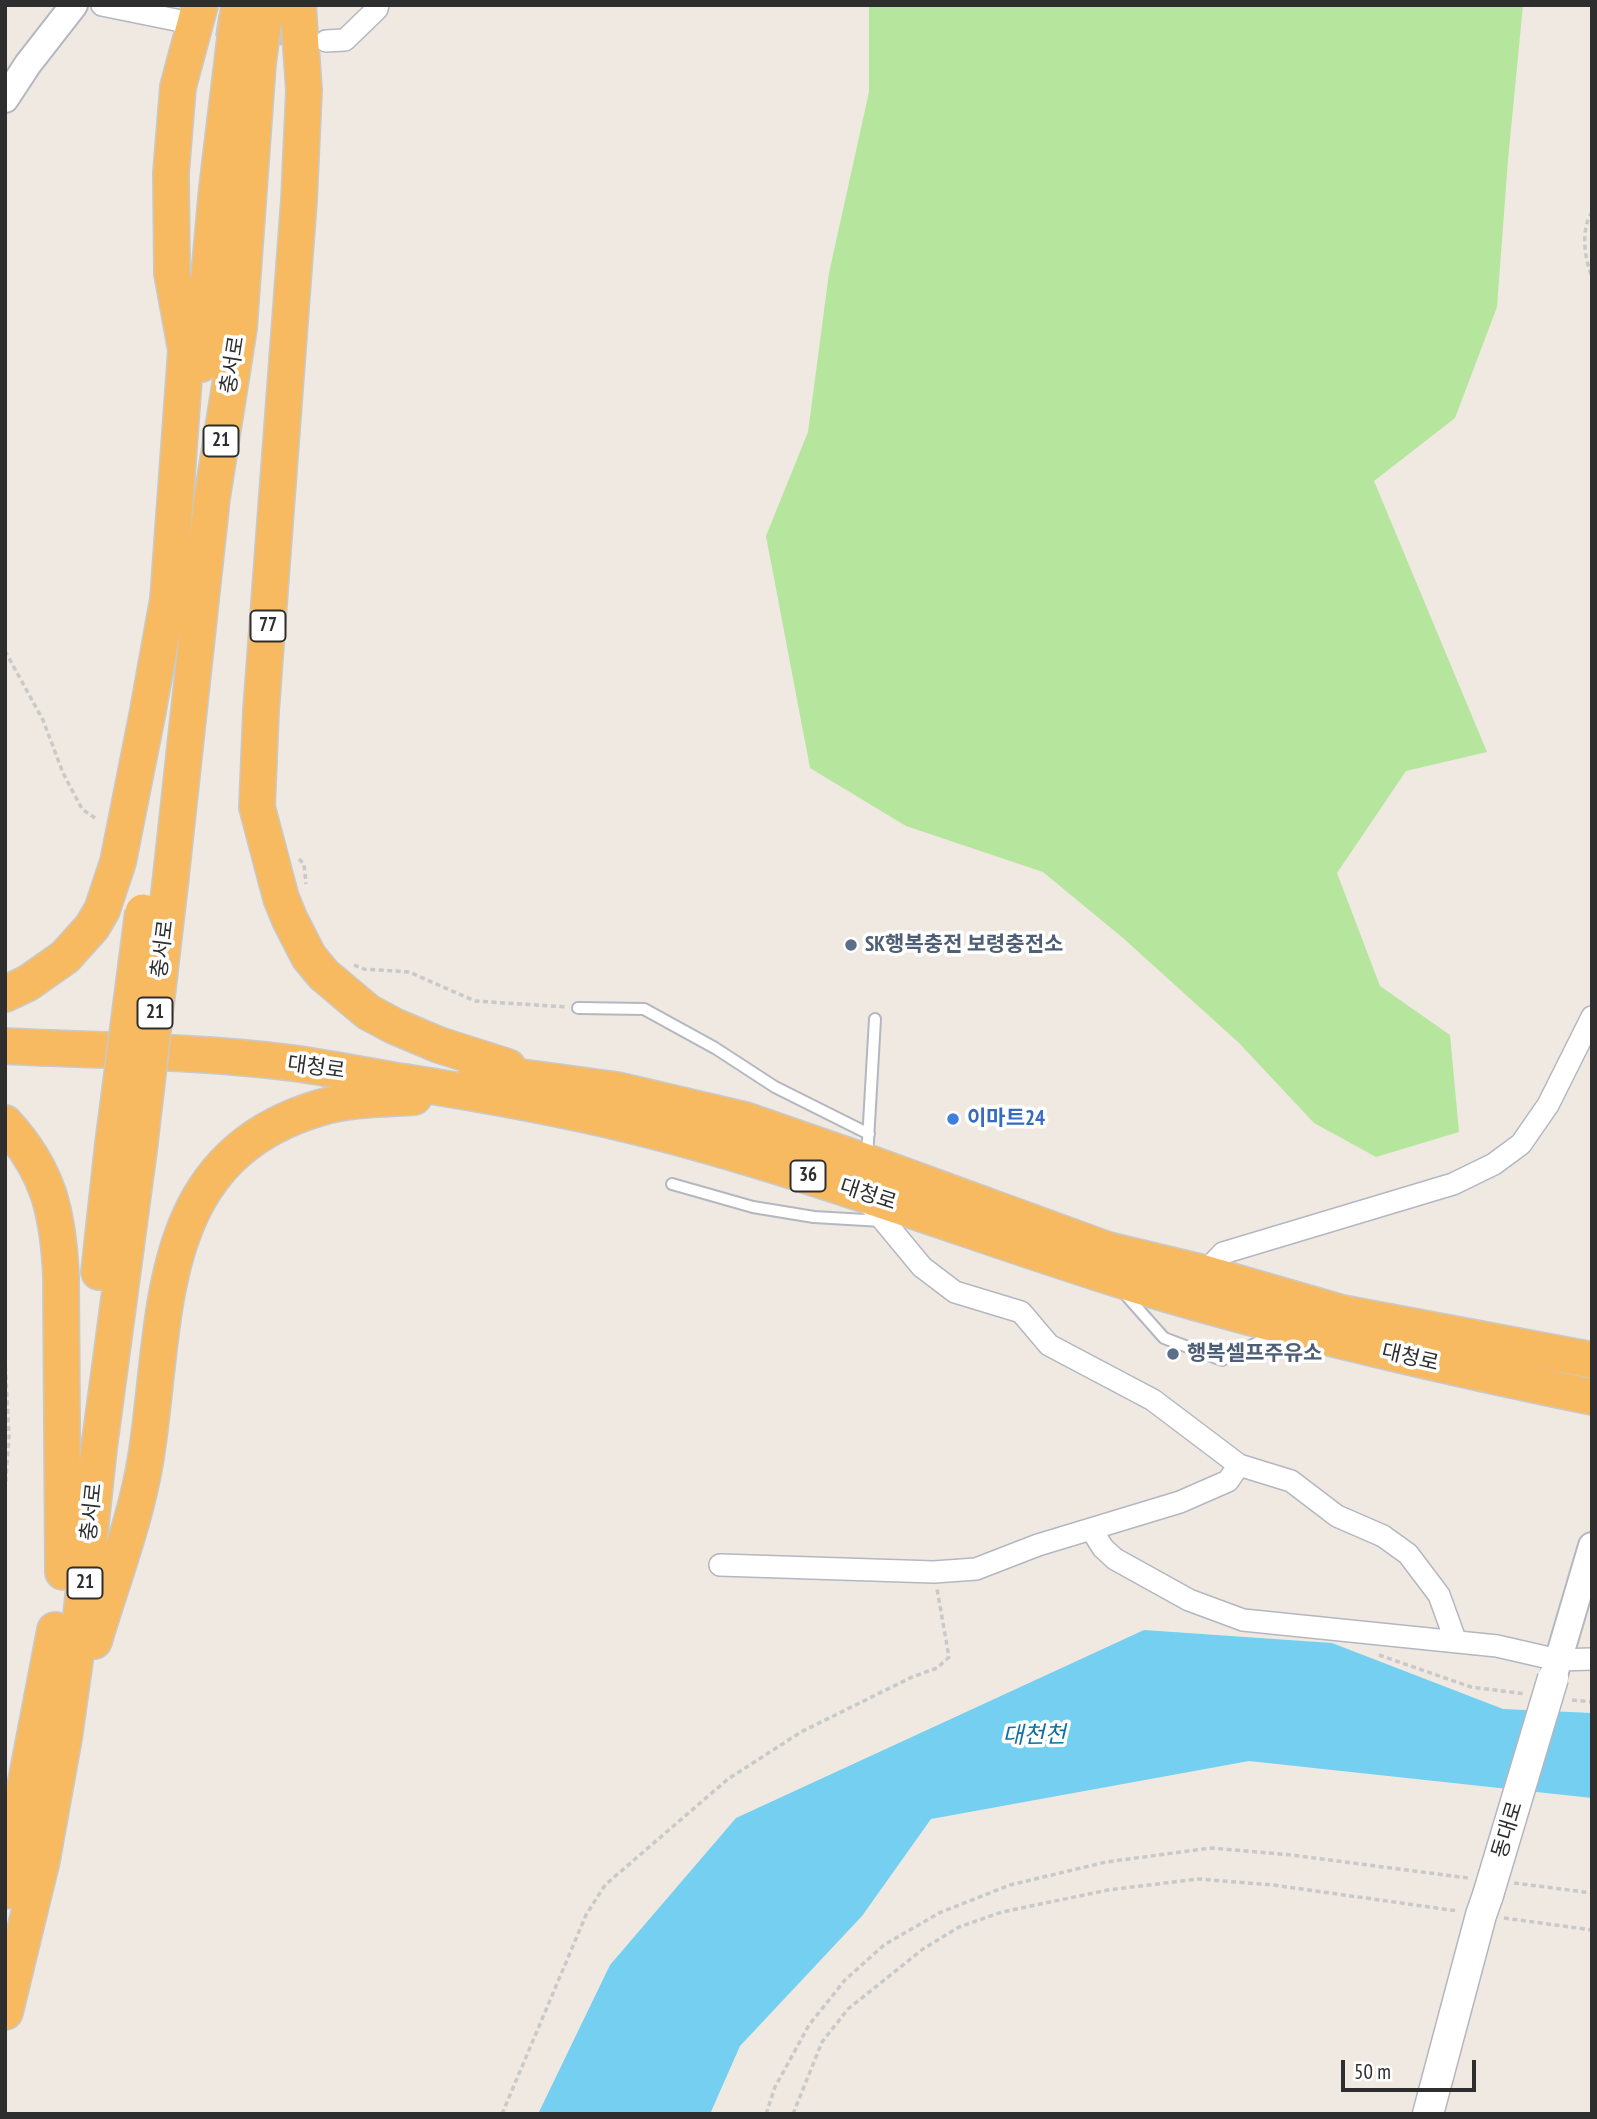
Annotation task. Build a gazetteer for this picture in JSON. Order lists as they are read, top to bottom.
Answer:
{
  "streets": {
    "highway": [
      "충서로",
      "21",
      "77",
      "대청로",
      "36"
    ],
    "main road": ["동대로"]
  },
  "crossings": [
    ["충서로", "21"],
    ["77", "대청로"]
  ],
  "water": ["대천천"],
  "places": ["SK행복충전 보령충전소", "이마트24", "행복셀프주유소"],
  "scale_bar": "50 m"
}
